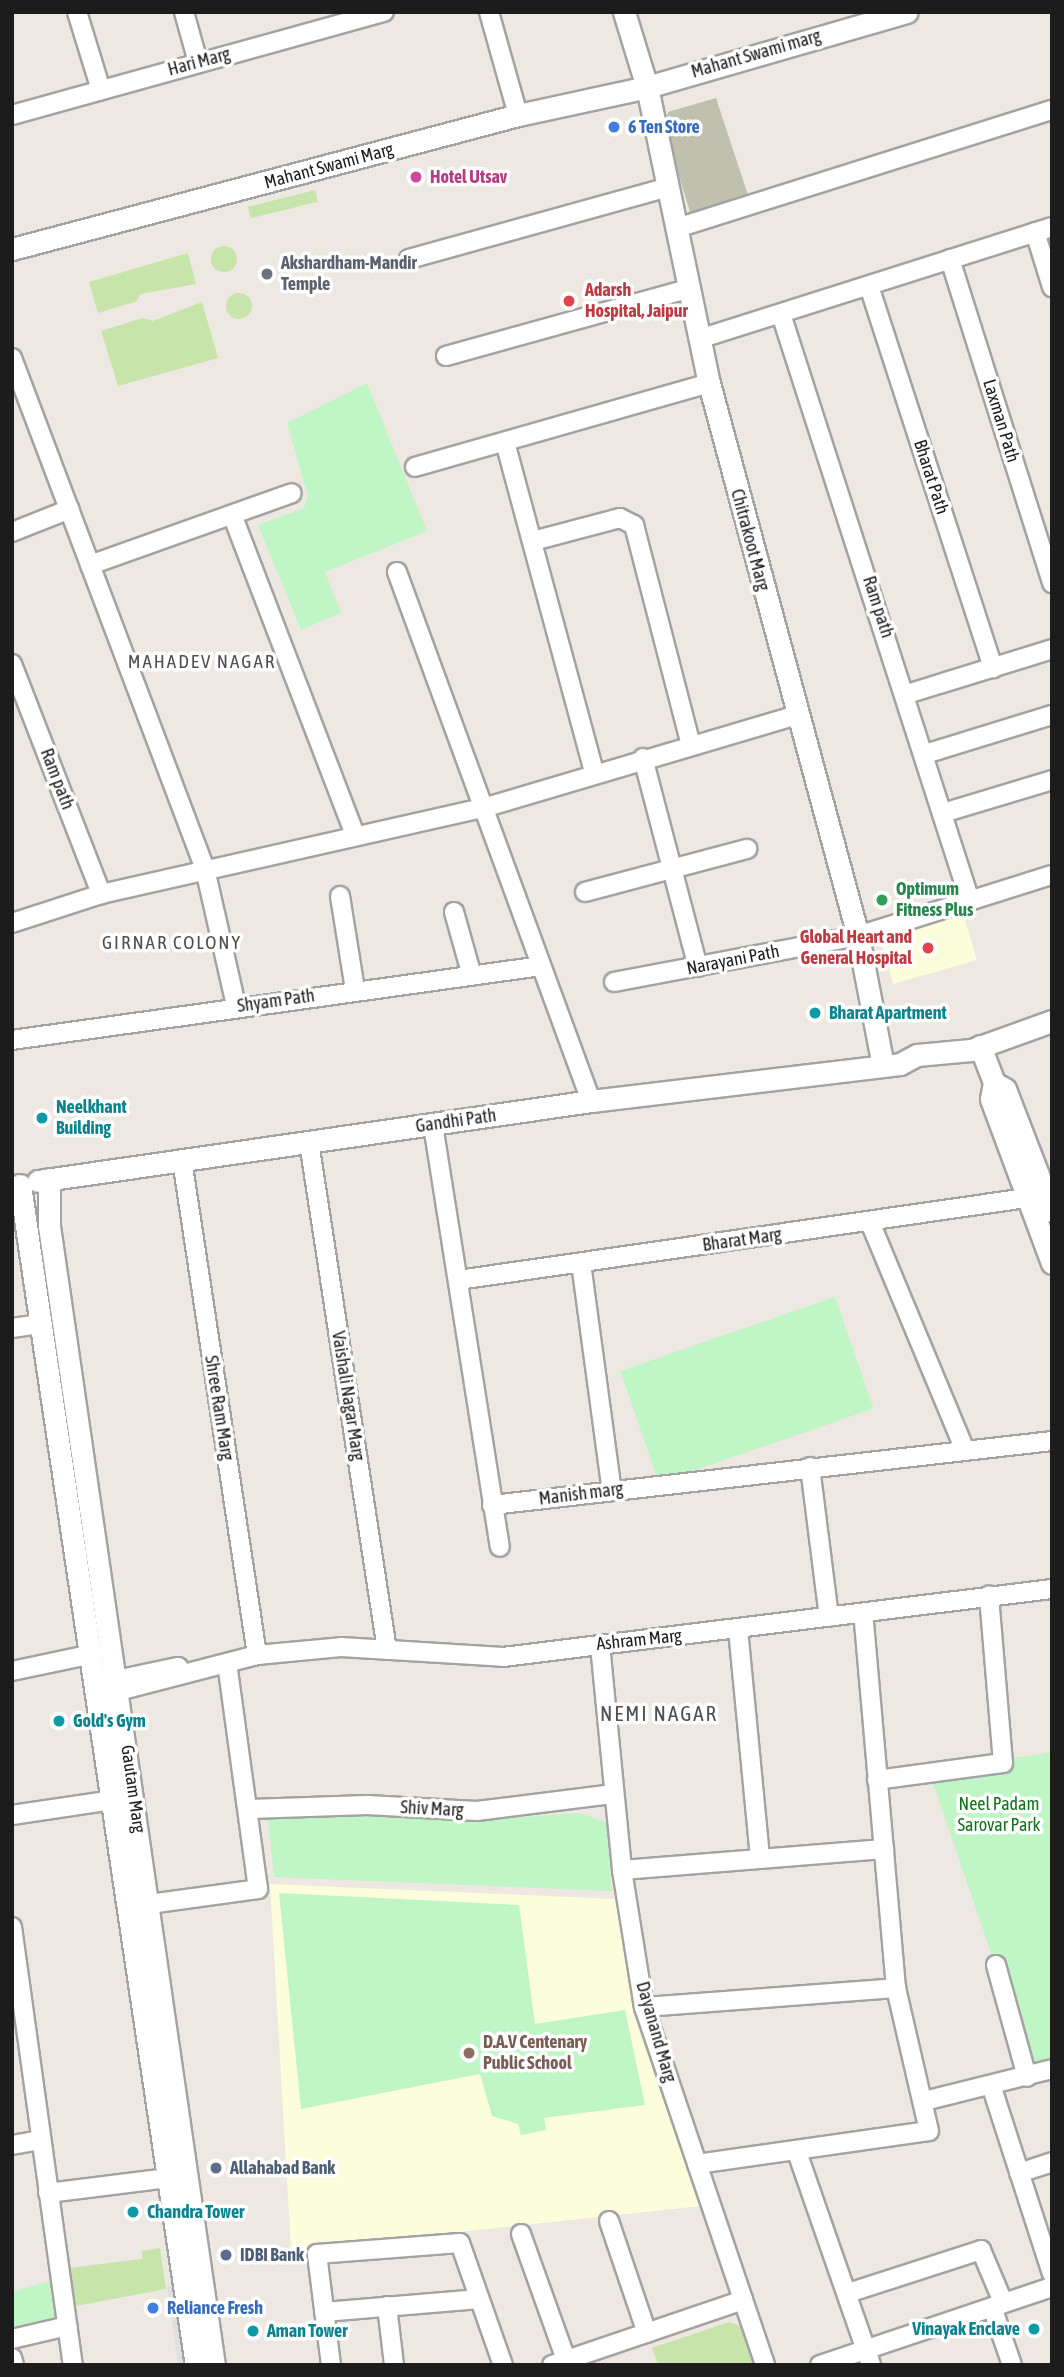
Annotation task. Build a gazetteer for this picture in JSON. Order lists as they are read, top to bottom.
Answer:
{
  "streets": {
    "street": [
      "Mahant Swami marg",
      "Hari Marg",
      "Mahant Swami Marg",
      "Laxman Path",
      "Bharat Path",
      "Chitrakoot Marg",
      "Ram path",
      "Narayani Path",
      "Shyam Path",
      "Gandhi Path",
      "Bharat Marg",
      "Vaishali Nagar Marg",
      "Shree Ram Marg",
      "Manish marg",
      "Ashram Marg",
      "Gautam Marg",
      "Shiv Marg",
      "Dayanand Marg"
    ]
  },
  "crossings": [
    ["Mahant Swami marg", "Mahant Swami Marg"],
    ["Mahant Swami marg", "Chitrakoot Marg"],
    ["Mahant Swami Marg", "Chitrakoot Marg"],
    ["Chitrakoot Marg", "Narayani Path"],
    ["Chitrakoot Marg", "Gandhi Path"],
    ["Ram path", "Narayani Path"],
    ["Gandhi Path", "Vaishali Nagar Marg"],
    ["Gandhi Path", "Shree Ram Marg"],
    ["Gandhi Path", "Gautam Marg"],
    ["Vaishali Nagar Marg", "Ashram Marg"],
    ["Shree Ram Marg", "Ashram Marg"],
    ["Ashram Marg", "Gautam Marg"],
    ["Ashram Marg", "Dayanand Marg"],
    ["Shiv Marg", "Dayanand Marg"]
  ],
  "districts": ["MAHADEV NAGAR", "GIRNAR COLONY", "NEMI NAGAR"],
  "parks": ["Neel Padam Sarovar Park"],
  "places": [
    "6 Ten Store",
    "Hotel Utsav",
    "Akshardham-Mandir Temple",
    "Adarsh Hospital, Jaipur",
    "Optimum Fitness Plus",
    "Global Heart and General Hospital",
    "Bharat Apartment",
    "Neelkhant Building",
    "Gold's Gym",
    "D.A.V Centenary Public School",
    "Allahabad Bank",
    "Chandra Tower",
    "IDBI Bank",
    "Reliance Fresh",
    "Vinayak Enclave",
    "Aman Tower"
  ]
}
